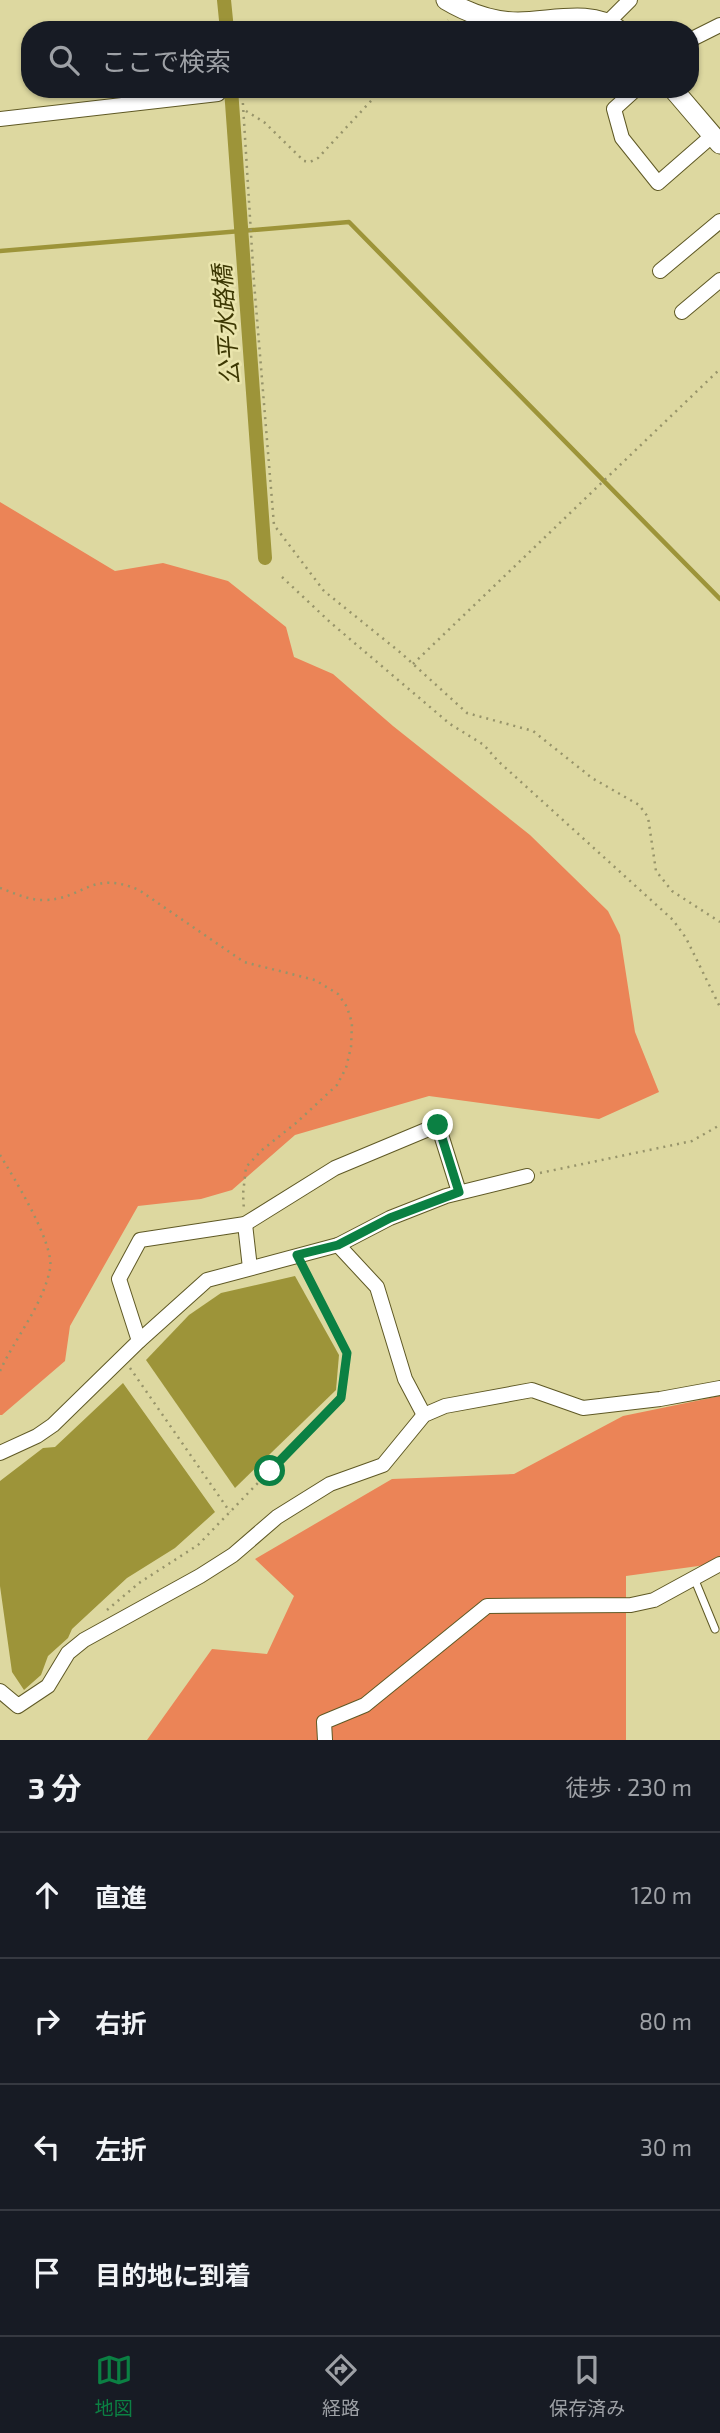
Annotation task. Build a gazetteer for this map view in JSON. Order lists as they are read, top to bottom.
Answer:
{
  "water": ["公平水路橋"],
  "page": {
    "search": "ここで検索",
    "heading": ["3 分", "徒歩 · 230 m"],
    "list": [
      ["直進", "120 m"],
      ["右折", "80 m"],
      ["左折", "30 m"],
      "目的地に到着"
    ],
    "nav": ["地図", "経路", "保存済み"]
  }
}
